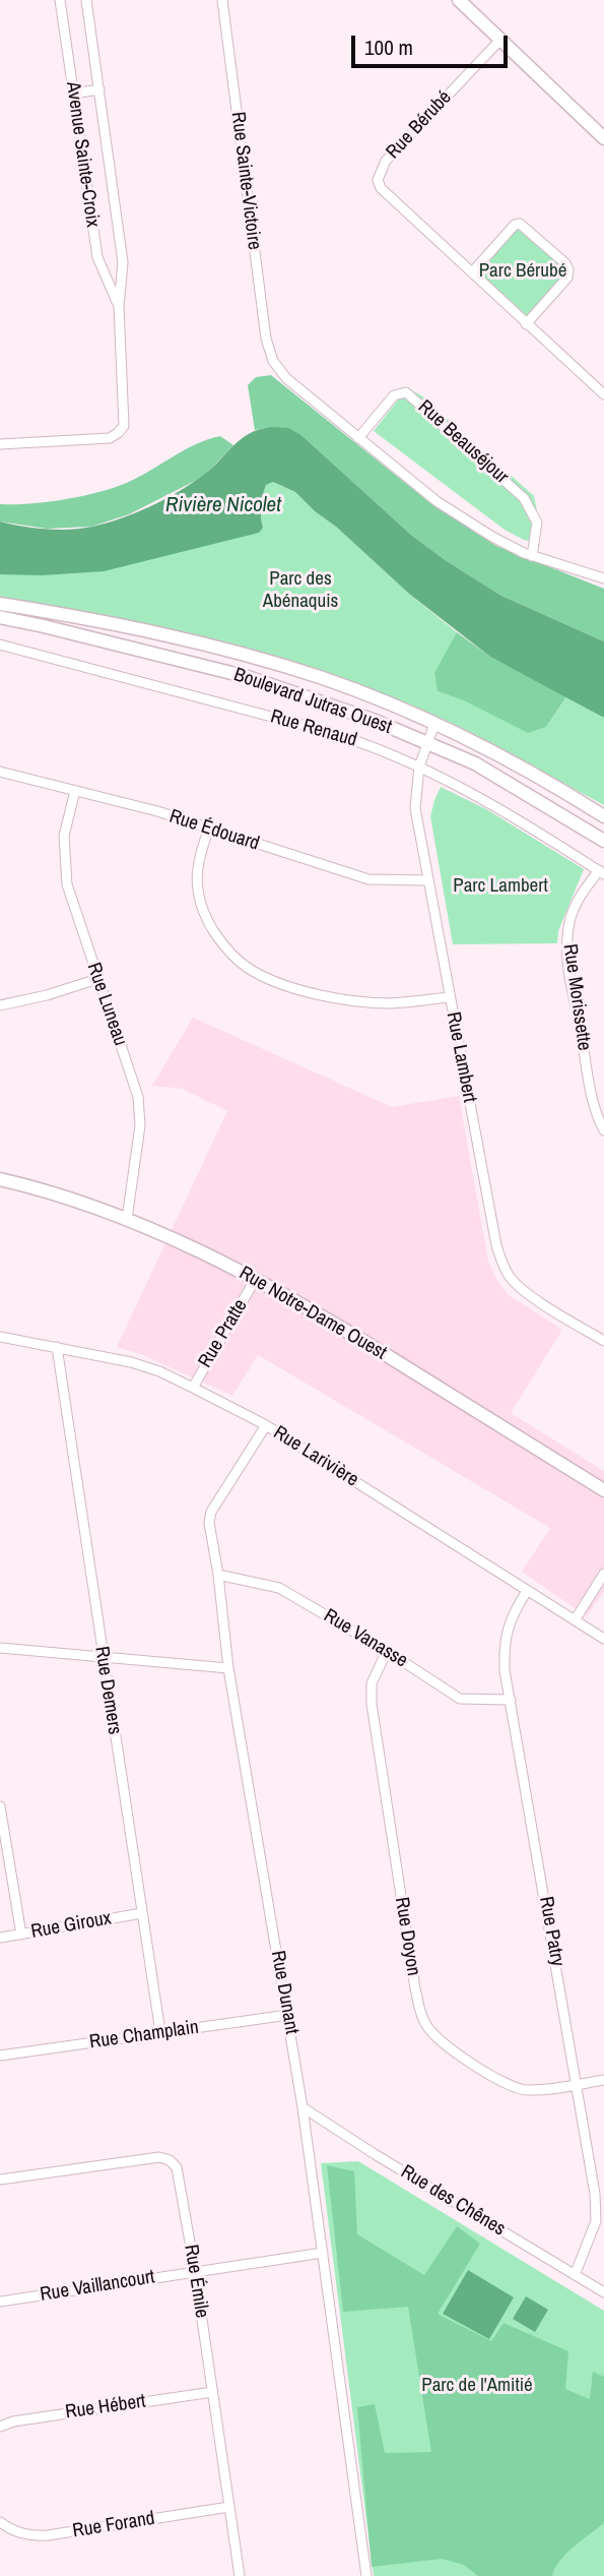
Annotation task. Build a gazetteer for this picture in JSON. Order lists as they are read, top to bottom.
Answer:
{
  "streets": {
    "main road": ["Boulevard Jutras Ouest", "Rue Notre-Dame Ouest"],
    "street": [
      "Rue Bérubé",
      "Avenue Sainte-Croix",
      "Rue Sainte-Victoire",
      "Rue Beauséjour",
      "Rue Renaud",
      "Rue Édouard",
      "Rue Morissette",
      "Rue Luneau",
      "Rue Lambert",
      "Rue Pratte",
      "Rue Larivière",
      "Rue Vanasse",
      "Rue Demers",
      "Rue Giroux",
      "Rue Patry",
      "Rue Doyon",
      "Rue Dunant",
      "Rue Champlain",
      "Rue des Chênes",
      "Rue Émile",
      "Rue Vaillancourt",
      "Rue Hébert",
      "Rue Forand"
    ]
  },
  "crossings": [
    ["Rue Sainte-Victoire", "Rue Beauséjour"],
    ["Boulevard Jutras Ouest", "Rue Lambert"],
    ["Rue Renaud", "Rue Morissette"],
    ["Rue Renaud", "Rue Lambert"],
    ["Rue Édouard", "Rue Luneau"],
    ["Rue Édouard", "Rue Lambert"],
    ["Rue Luneau", "Rue Notre-Dame Ouest"],
    ["Rue Notre-Dame Ouest", "Rue Pratte"],
    ["Rue Pratte", "Rue Larivière"],
    ["Rue Larivière", "Rue Demers"],
    ["Rue Larivière", "Rue Patry"],
    ["Rue Larivière", "Rue Dunant"],
    ["Rue Vanasse", "Rue Patry"],
    ["Rue Vanasse", "Rue Doyon"],
    ["Rue Vanasse", "Rue Dunant"],
    ["Rue Demers", "Rue Giroux"],
    ["Rue Demers", "Rue Champlain"],
    ["Rue Patry", "Rue Doyon"],
    ["Rue Patry", "Rue des Chênes"],
    ["Rue Dunant", "Rue Champlain"],
    ["Rue Dunant", "Rue des Chênes"],
    ["Rue Dunant", "Rue Vaillancourt"],
    ["Rue Émile", "Rue Vaillancourt"],
    ["Rue Émile", "Rue Hébert"],
    ["Rue Émile", "Rue Forand"]
  ],
  "water": ["Rivière Nicolet"],
  "parks": [
    "Parc Bérubé",
    "Parc des Abénaquis",
    "Parc Lambert",
    "Parc de l'Amitié"
  ],
  "scale_bar": "100 m"
}
